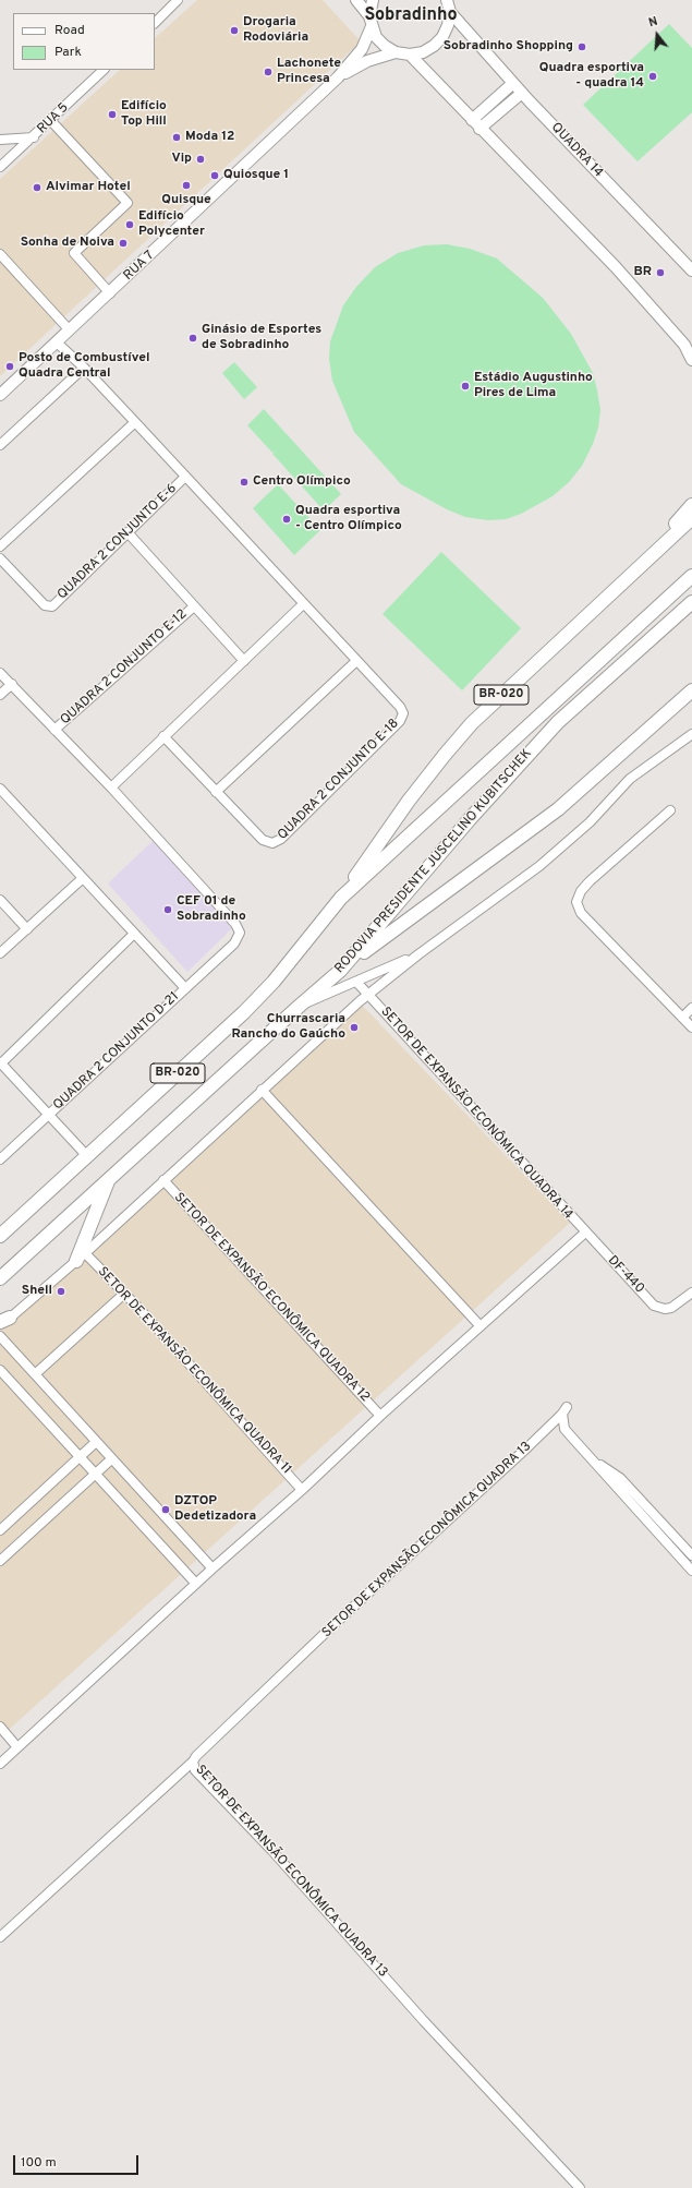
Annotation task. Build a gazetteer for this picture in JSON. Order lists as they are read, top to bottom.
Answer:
{
  "streets": {
    "highway": ["BR-020", "RODOVIA PRESIDENTE JUSCELINO KUBITSCHEK"],
    "main road": ["QUADRA 14", "RUA 7"],
    "street": [
      "RUA 5",
      "QUADRA 2 CONJUNTO E-6",
      "QUADRA 2 CONJUNTO E-12",
      "QUADRA 2 CONJUNTO E-18",
      "QUADRA 2 CONJUNTO D-21",
      "SETOR DE EXPANSÃO ECONÔMICA QUADRA 14",
      "DF-440",
      "SETOR DE EXPANSÃO ECONÔMICA QUADRA 12",
      "SETOR DE EXPANSÃO ECONÔMICA QUADRA 11",
      "SETOR DE EXPANSÃO ECONÔMICA QUADRA 13"
    ]
  },
  "crossings": [
    ["BR-020", "RODOVIA PRESIDENTE JUSCELINO KUBITSCHEK"],
    ["SETOR DE EXPANSÃO ECONÔMICA QUADRA 14", "DF-440"]
  ],
  "districts": ["Sobradinho"],
  "places": [
    "Drogaria Rodoviária",
    "Sobradinho Shopping",
    "Lachonete Princesa",
    "Quadra esportiva - quadra 14",
    "Edifício Top Hill",
    "Moda 12",
    "Vip",
    "Quiosque 1",
    "Quisque",
    "Alvimar Hotel",
    "Edifício Polycenter",
    "Sonha de Noiva",
    "BR",
    "Ginásio de Esportes de Sobradinho",
    "Posto de Combustível Quadra Central",
    "Estádio Augustinho Pires de Lima",
    "Centro Olímpico",
    "Quadra esportiva - Centro Olímpico",
    "CEF 01 de Sobradinho",
    "Churrascaria Rancho do Gaúcho",
    "Shell",
    "DZTOP Dedetizadora"
  ],
  "legend": ["Road", "Park"],
  "scale_bar": "100 m",
  "north": "top"
}
